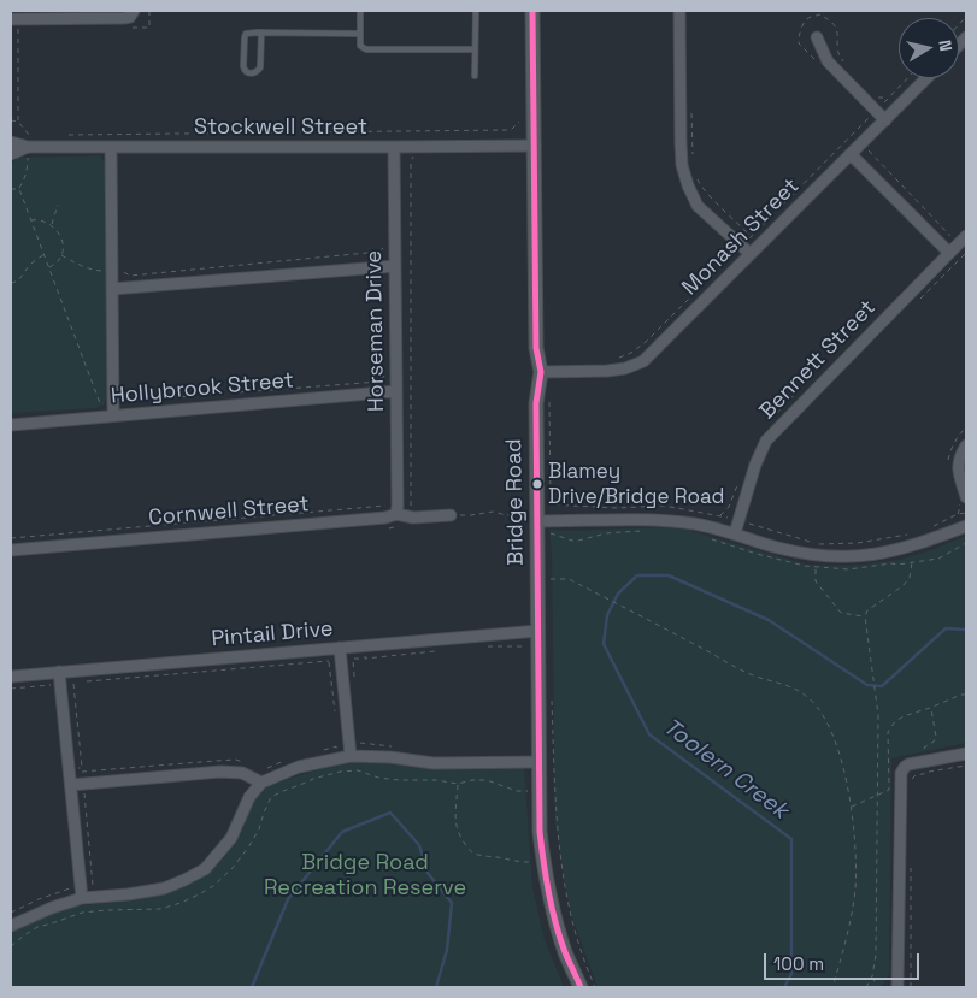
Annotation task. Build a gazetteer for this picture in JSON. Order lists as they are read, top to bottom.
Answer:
{
  "streets": {
    "street": [
      "Stockwell Street",
      "Monash Street",
      "Horseman Drive",
      "Bennett Street",
      "Hollybrook Street",
      "Bridge Road",
      "Cornwell Street",
      "Pintail Drive"
    ]
  },
  "crossings": [
    ["Stockwell Street", "Horseman Drive"],
    ["Stockwell Street", "Bridge Road"],
    ["Monash Street", "Bridge Road"],
    ["Horseman Drive", "Hollybrook Street"],
    ["Horseman Drive", "Cornwell Street"],
    ["Bridge Road", "Pintail Drive"]
  ],
  "water": ["Toolern Creek"],
  "parks": ["Bridge Road Recreation Reserve"],
  "places": ["Blamey Drive/Bridge Road"],
  "scale_bar": "100 m",
  "north": "right"
}
